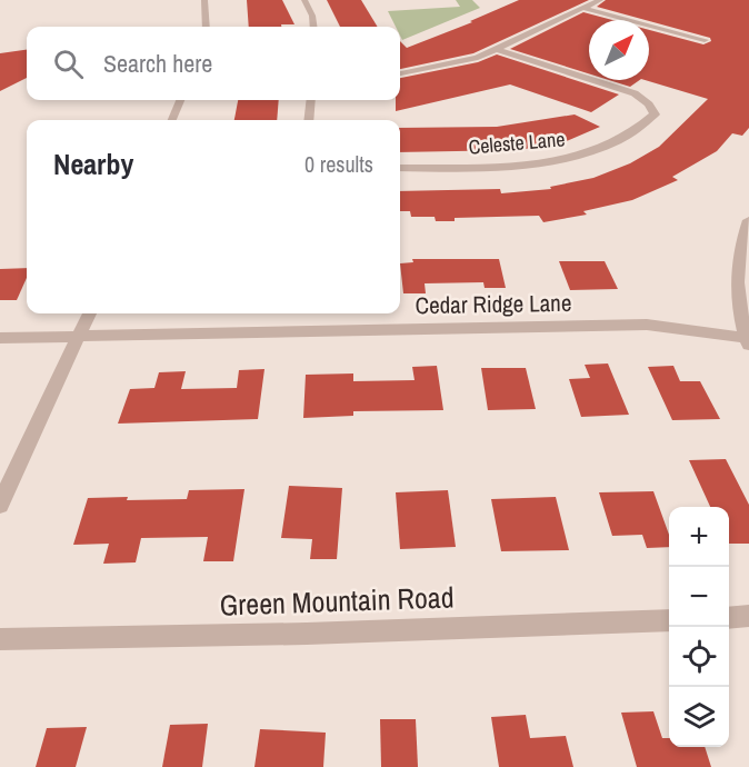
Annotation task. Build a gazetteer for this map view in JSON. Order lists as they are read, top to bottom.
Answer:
{
  "streets": {
    "street": ["Celeste Lane", "Cedar Ridge Lane", "Green Mountain Road"]
  },
  "north": "top right",
  "page": {
    "search": "Search here",
    "heading": ["Nearby", "0 results"],
    "map_buttons": ["+", "−"]
  }
}
